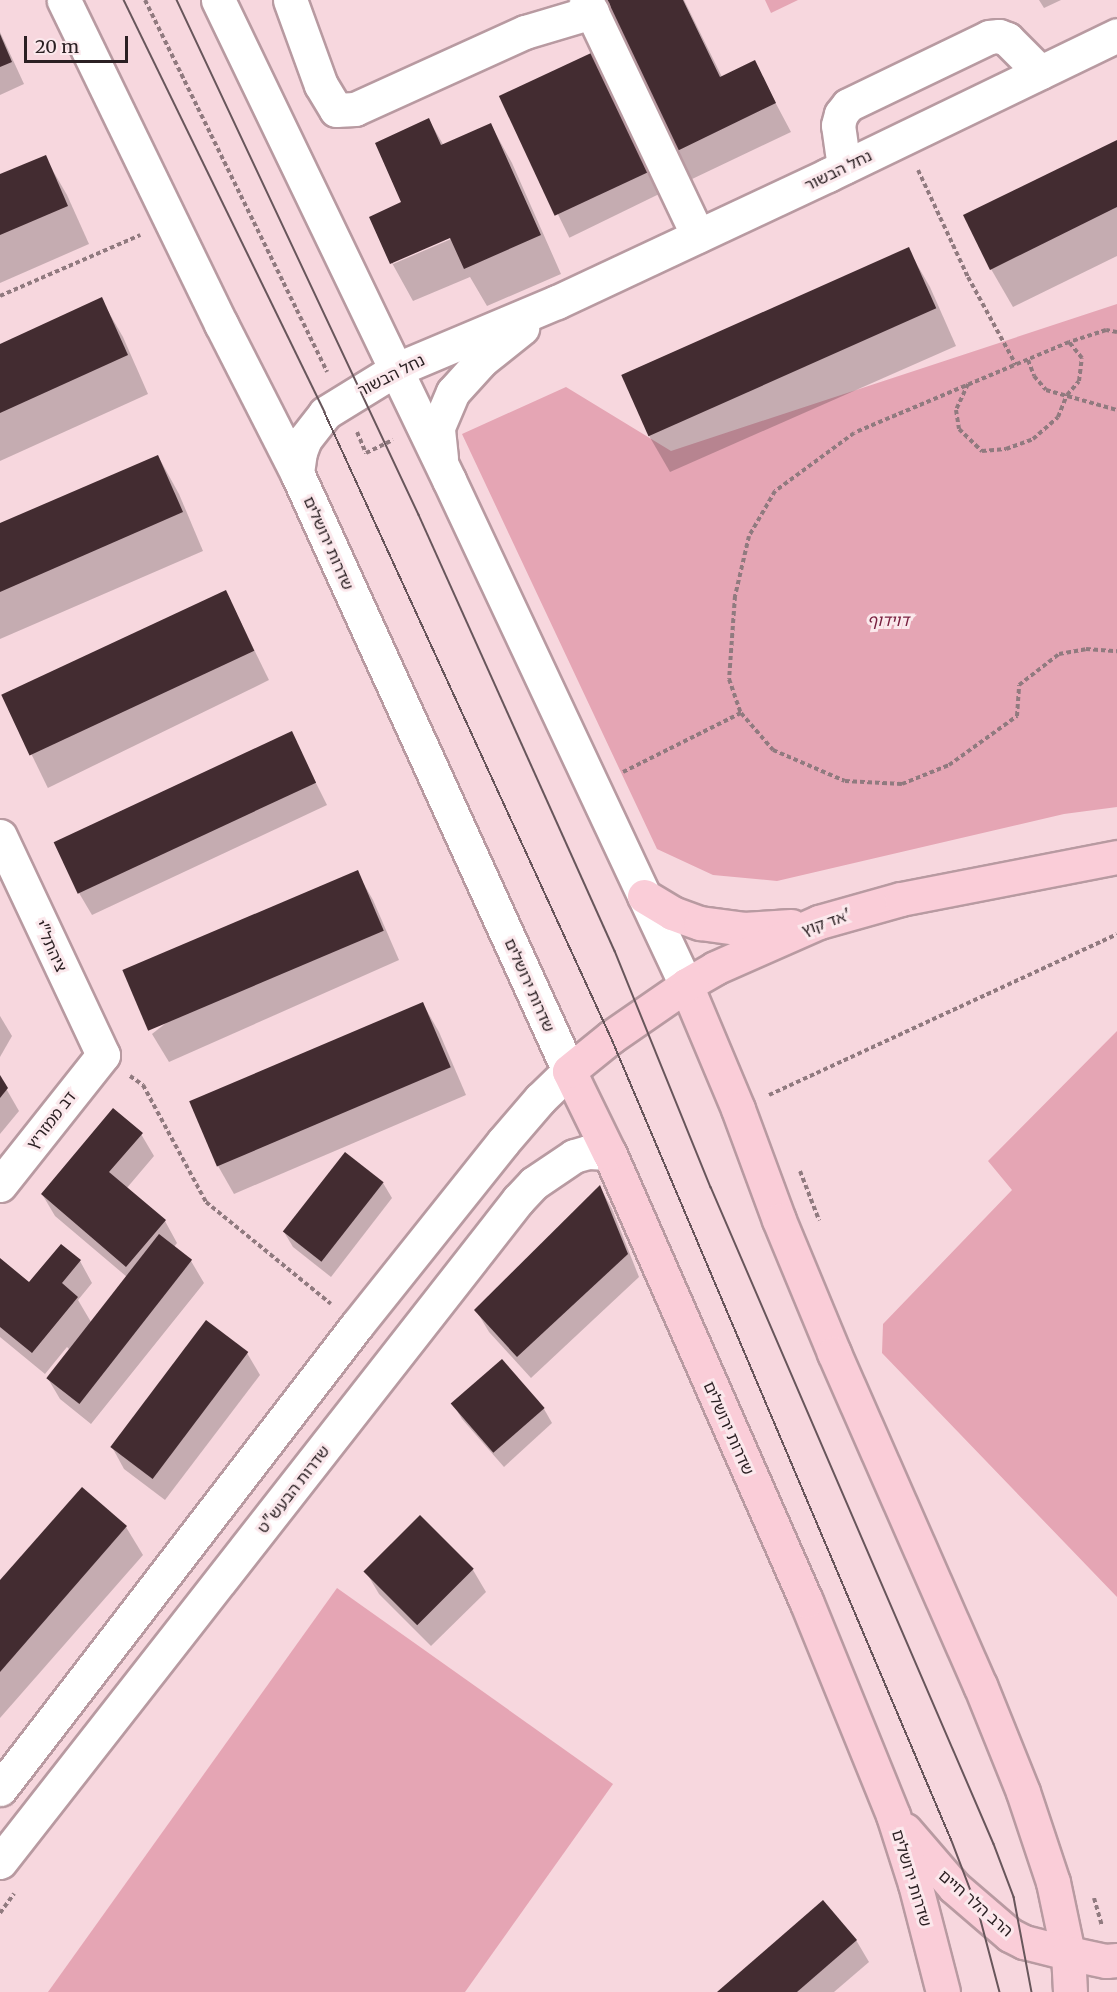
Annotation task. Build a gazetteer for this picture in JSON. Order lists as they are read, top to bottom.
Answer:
{
  "streets": {
    "main road": ["שדרות ירושלים", "אד קוץ'", "הרב הלר חיים"],
    "street": [
      "נחל הבשור",
      "ציהתל\"י",
      "דב ממזריץ",
      "שדרות הבעש\"ט"
    ]
  },
  "crossings": [
    ["נחל הבשור", "שדרות ירושלים"],
    ["שדרות ירושלים", "אד קוץ'"],
    ["שדרות ירושלים", "שדרות הבעש\"ט"],
    ["שדרות ירושלים", "הרב הלר חיים"],
    ["ציהתל\"י", "דב ממזריץ"]
  ],
  "parks": ["דוידוף"],
  "scale_bar": "20 m"
}
